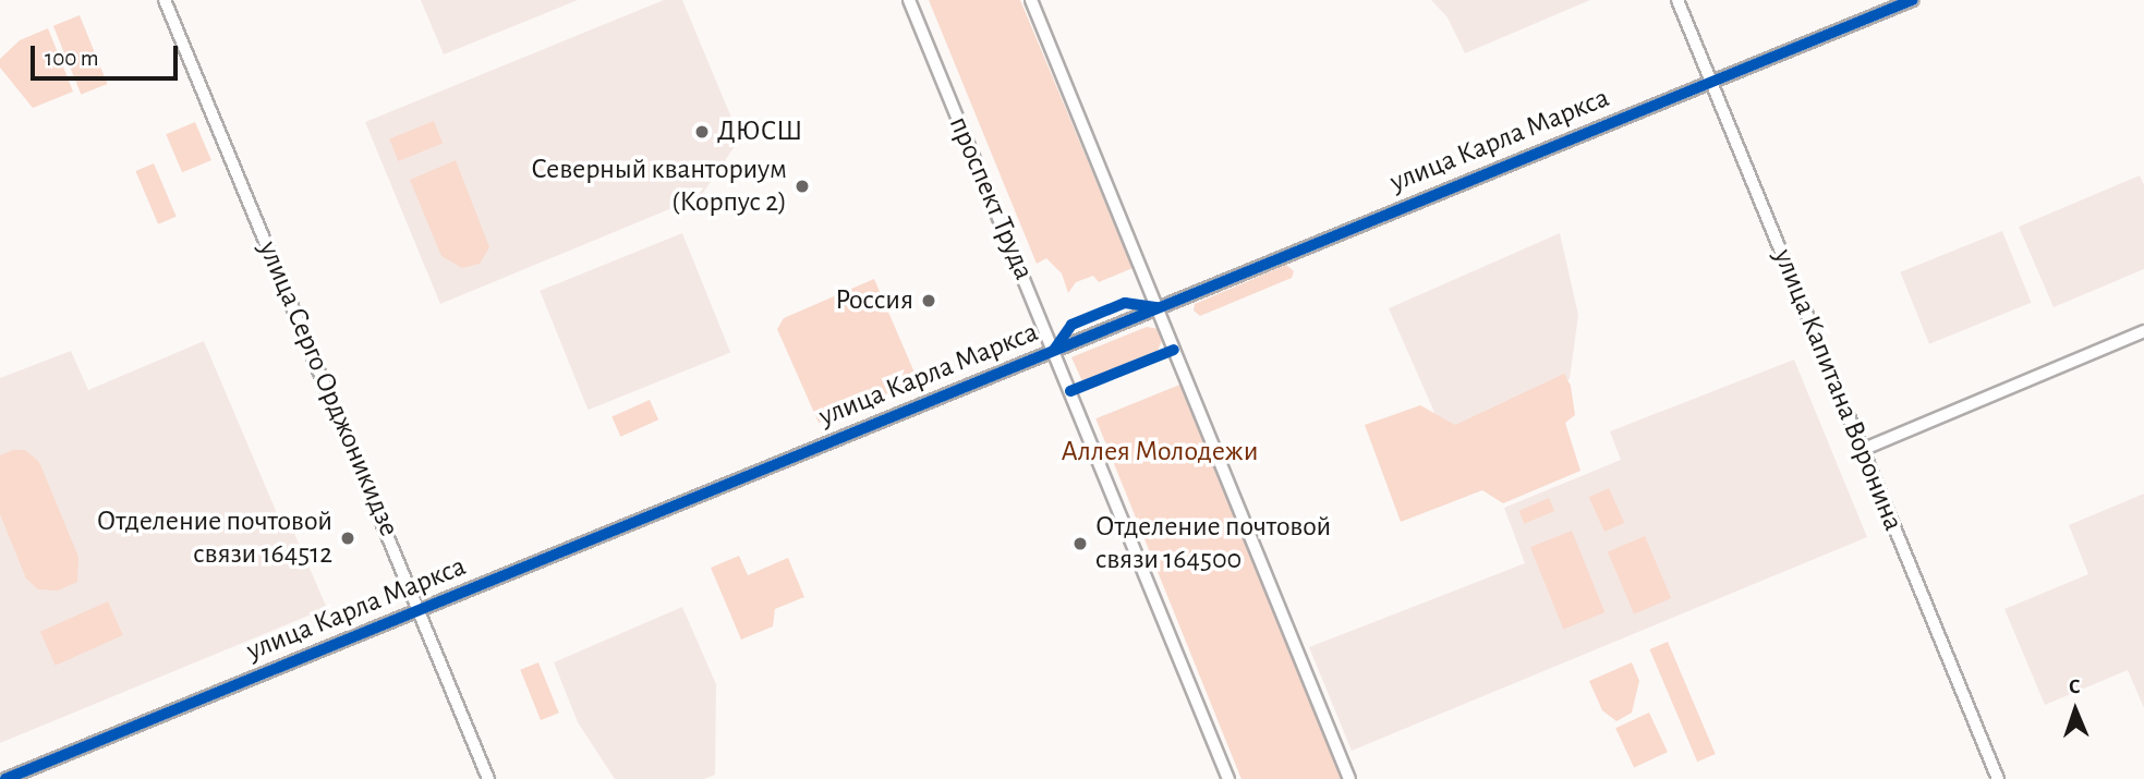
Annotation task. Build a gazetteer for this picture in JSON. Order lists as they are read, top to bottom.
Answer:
{
  "streets": {
    "street": [
      "улица Карла Маркса",
      "проспект Труда",
      "улица Серго Орджоникидзе",
      "улица Капитана Воронина"
    ]
  },
  "crossings": [
    ["улица Карла Маркса", "проспект Труда"],
    ["улица Карла Маркса", "улица Серго Орджоникидзе"],
    ["улица Карла Маркса", "улица Капитана Воронина"]
  ],
  "parks": ["Аллея Молодежи"],
  "places": [
    "ДЮСШ",
    "Северный кванториум (Корпус 2)",
    "Россия",
    "Отделение почтовой связи 164512",
    "Отделение почтовой связи 164500"
  ],
  "scale_bar": "100 m",
  "north": "top"
}
